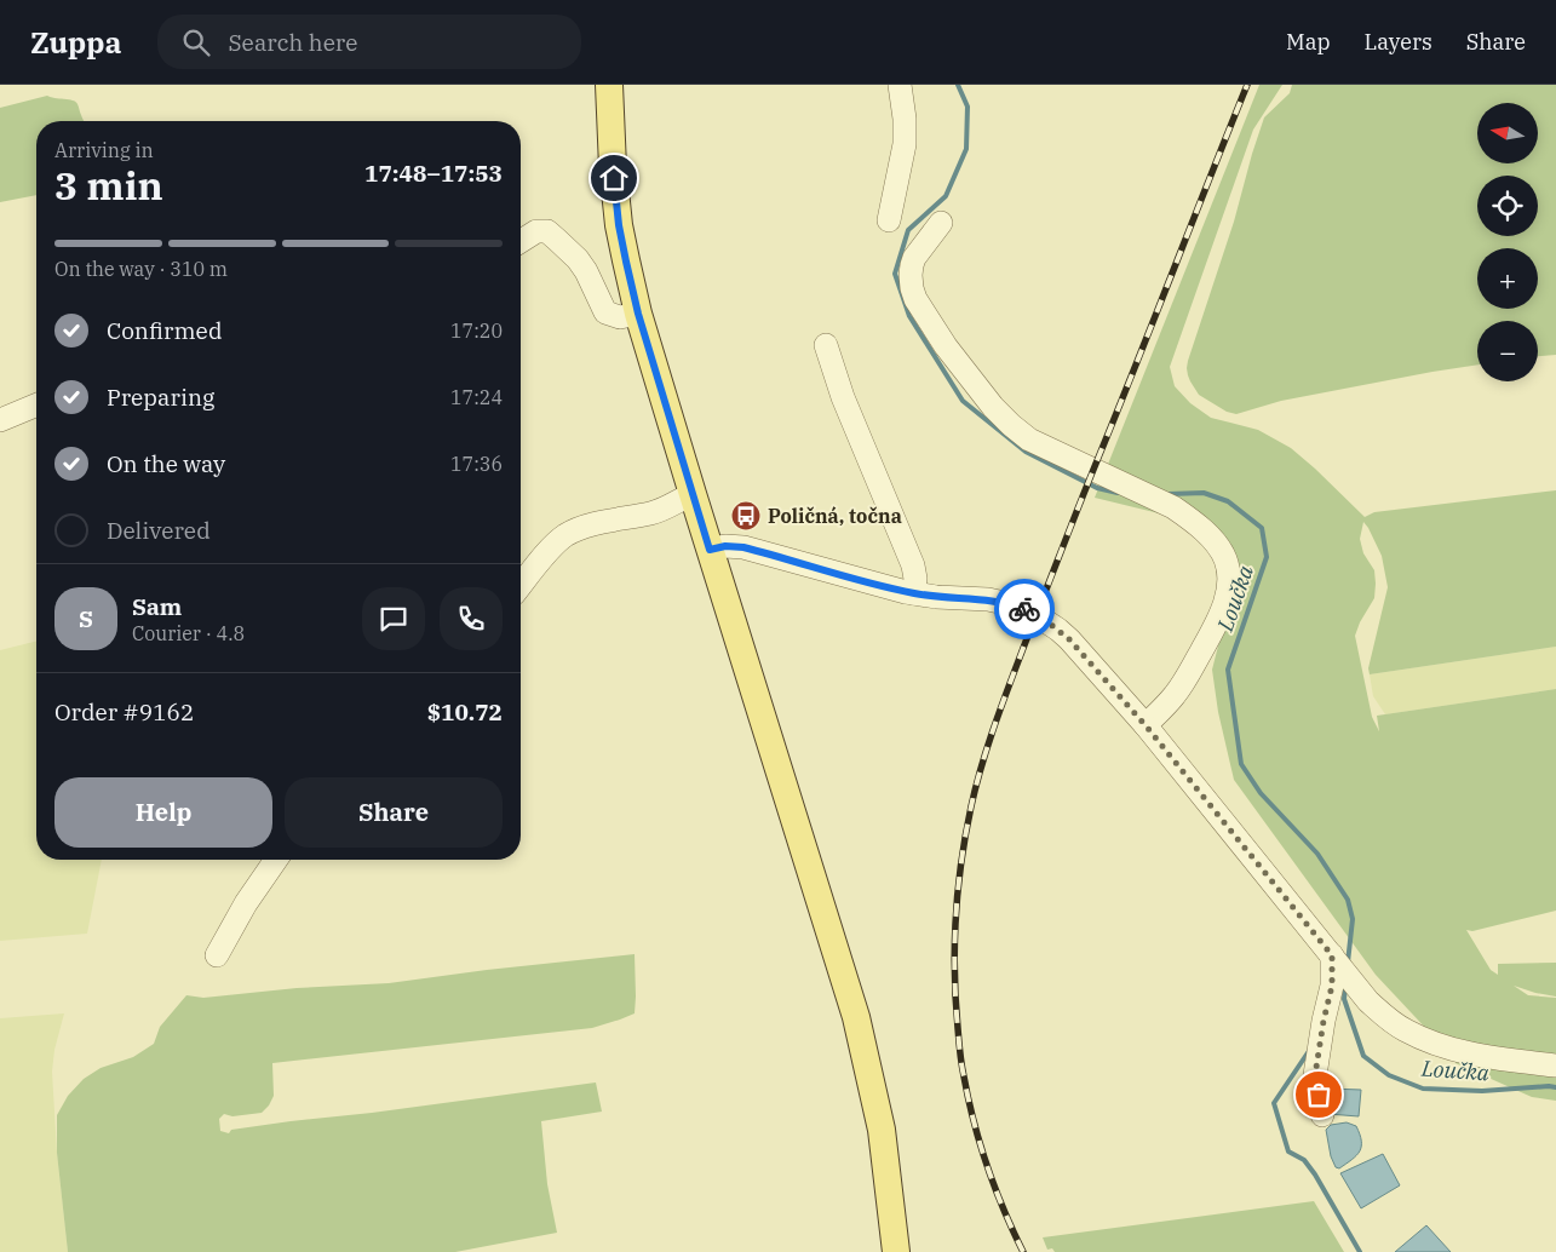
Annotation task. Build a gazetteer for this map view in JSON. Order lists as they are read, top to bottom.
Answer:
{
  "water": ["Loučka"],
  "places": {
    "bus stop": ["Poličná, točna"]
  },
  "north": "left",
  "page": {
    "header": "Zuppa",
    "search": "Search here",
    "nav": ["Map", "Layers", "Share"],
    "map_buttons": ["+", "−"],
    "heading": ["3 min", "Arriving in", "17:48–17:53"],
    "panel": [
      "Sam",
      "Courier · 4.8",
      "Order #9162",
      "$10.72"
    ],
    "bar": "On the way · 310 m",
    "list": [
      ["Confirmed", "17:20"],
      ["Preparing", "17:24"],
      ["On the way", "17:36"],
      "Delivered"
    ],
    "round": "S",
    "buttons": ["Help", "Share"]
  }
}
